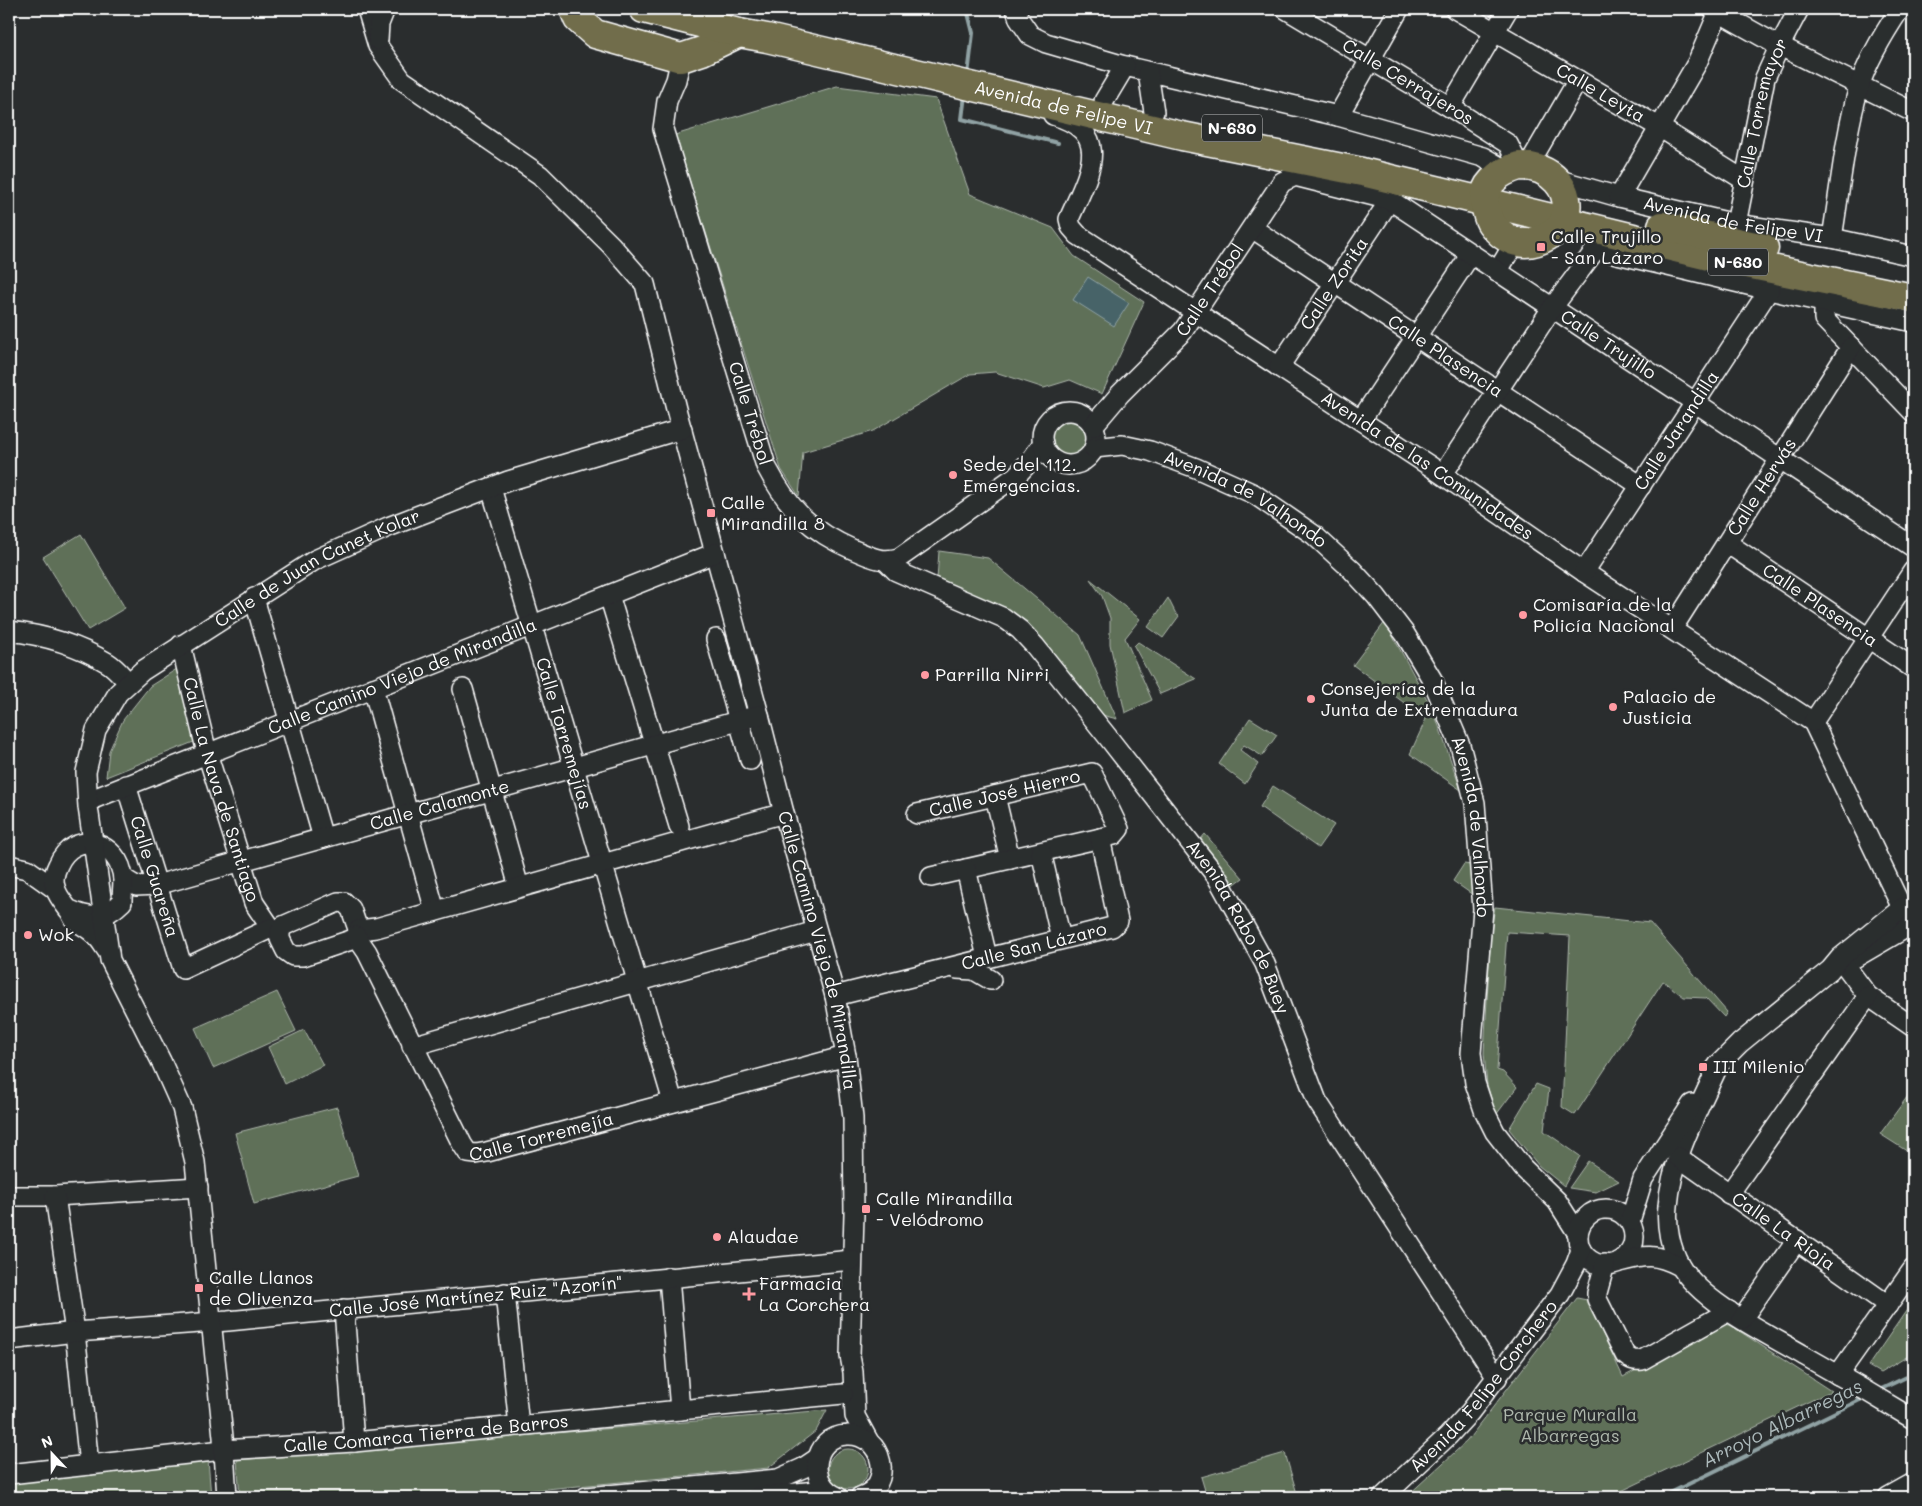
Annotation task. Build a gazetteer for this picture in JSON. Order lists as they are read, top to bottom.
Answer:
{
  "streets": {
    "highway": ["Avenida de Felipe VI", "N-630"],
    "street": [
      "Calle Cerrajeros",
      "Calle Leyta",
      "Calle Torremayor",
      "Calle Zorita",
      "Calle Trébol",
      "Calle Trujillo",
      "Calle Plasencia",
      "Calle Jarandilla",
      "Avenida de las Comunidades",
      "Calle Hervás",
      "Avenida de Valhondo",
      "Calle de Juan Canet Kolar",
      "Calle Camino Viejo de Mirandilla",
      "Calle Torremejías",
      "Calle La Nava de Santiago",
      "Calle José Hierro",
      "Calle Calamonte",
      "Calle Guareña",
      "Avenida Rabo de Buey",
      "Calle San Lázaro",
      "Calle Torremejía",
      "Calle La Rioja",
      "Calle José Martínez Ruiz \"Azorín\"",
      "Avenida Felipe Corchero",
      "Calle Comarca Tierra de Barros"
    ]
  },
  "crossings": [
    ["Calle Cerrajeros", "Avenida de Felipe VI"],
    ["Calle Cerrajeros", "N-630"],
    ["Calle Leyta", "Calle Torremayor"],
    ["Avenida de Felipe VI", "Calle Torremayor"],
    ["Avenida de Felipe VI", "N-630"],
    ["Avenida de Felipe VI", "Avenida de las Comunidades"],
    ["Calle Zorita", "Calle Trujillo"],
    ["Calle Zorita", "Calle Plasencia"],
    ["Calle Zorita", "Avenida de las Comunidades"],
    ["Calle Trébol", "Calle Trujillo"],
    ["Calle Trébol", "Calle Plasencia"],
    ["Calle Trébol", "Avenida de las Comunidades"],
    ["Calle Trébol", "Avenida de Valhondo"],
    ["Calle Trébol", "Avenida Rabo de Buey"],
    ["Calle Trujillo", "Calle Jarandilla"],
    ["Calle Trujillo", "Calle Hervás"],
    ["Calle Plasencia", "Calle Jarandilla"],
    ["Calle Plasencia", "Calle Hervás"],
    ["Calle Jarandilla", "Avenida de las Comunidades"],
    ["Avenida de las Comunidades", "Calle Hervás"],
    ["Avenida de Valhondo", "Avenida Felipe Corchero"],
    ["Calle de Juan Canet Kolar", "Calle Camino Viejo de Mirandilla"],
    ["Calle de Juan Canet Kolar", "Calle Torremejías"],
    ["Calle de Juan Canet Kolar", "Calle La Nava de Santiago"],
    ["Calle Camino Viejo de Mirandilla", "Calle Torremejías"],
    ["Calle Camino Viejo de Mirandilla", "Calle La Nava de Santiago"],
    ["Calle Camino Viejo de Mirandilla", "Calle Calamonte"],
    ["Calle Camino Viejo de Mirandilla", "Calle Guareña"],
    ["Calle Camino Viejo de Mirandilla", "Calle San Lázaro"],
    ["Calle Camino Viejo de Mirandilla", "Calle Torremejía"],
    ["Calle Camino Viejo de Mirandilla", "Calle José Martínez Ruiz \"Azorín\""],
    ["Calle Camino Viejo de Mirandilla", "Calle Comarca Tierra de Barros"],
    ["Calle Torremejías", "Calle Calamonte"],
    ["Calle La Nava de Santiago", "Calle Calamonte"],
    ["Calle La Nava de Santiago", "Calle Guareña"],
    ["Calle La Nava de Santiago", "Calle Torremejía"],
    ["Calle José Hierro", "Calle San Lázaro"],
    ["Calle Calamonte", "Calle Guareña"],
    ["Calle Guareña", "Calle Torremejía"],
    ["Avenida Rabo de Buey", "Avenida Felipe Corchero"]
  ],
  "water": ["Arroyo Albarregas"],
  "parks": ["Parque Muralla Albarregas"],
  "places": {
    "transit": [
      "Calle Trujillo - San Lázaro",
      "Calle Mirandilla 8",
      "III Milenio",
      "Calle Mirandilla - Velódromo",
      "Calle Llanos de Olivenza"
    ],
    "other": [
      "Sede del 112. Emergencias.",
      "Comisaría de la Policía Nacional",
      "Parrilla Nirri",
      "Consejerías de la Junta de Extremadura",
      "Palacio de Justicia",
      "Wok",
      "Alaudae"
    ],
    "health": ["Farmacia La Corchera"]
  },
  "north": "top"
}
